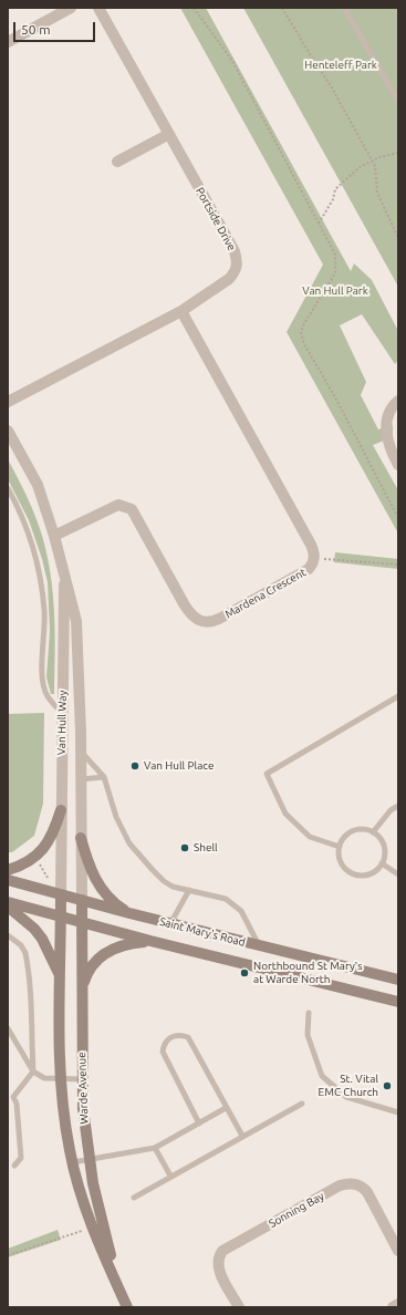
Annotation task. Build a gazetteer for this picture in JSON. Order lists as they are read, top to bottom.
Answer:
{
  "streets": {
    "main road": ["Saint Mary's Road", "Warde Avenue"],
    "street": [
      "Portside Drive",
      "Mardena Crescent",
      "Van Hull Way",
      "Sonning Bay"
    ]
  },
  "crossings": [
    ["Portside Drive", "Mardena Crescent"],
    ["Mardena Crescent", "Van Hull Way"],
    ["Van Hull Way", "Warde Avenue"],
    ["Saint Mary's Road", "Warde Avenue"]
  ],
  "parks": ["Henteleff Park", "Van Hull Park"],
  "places": [
    "Van Hull Place",
    "Shell",
    "Northbound St Mary's at Warde North",
    "St. Vital EMC Church"
  ],
  "scale_bar": "50 m"
}
